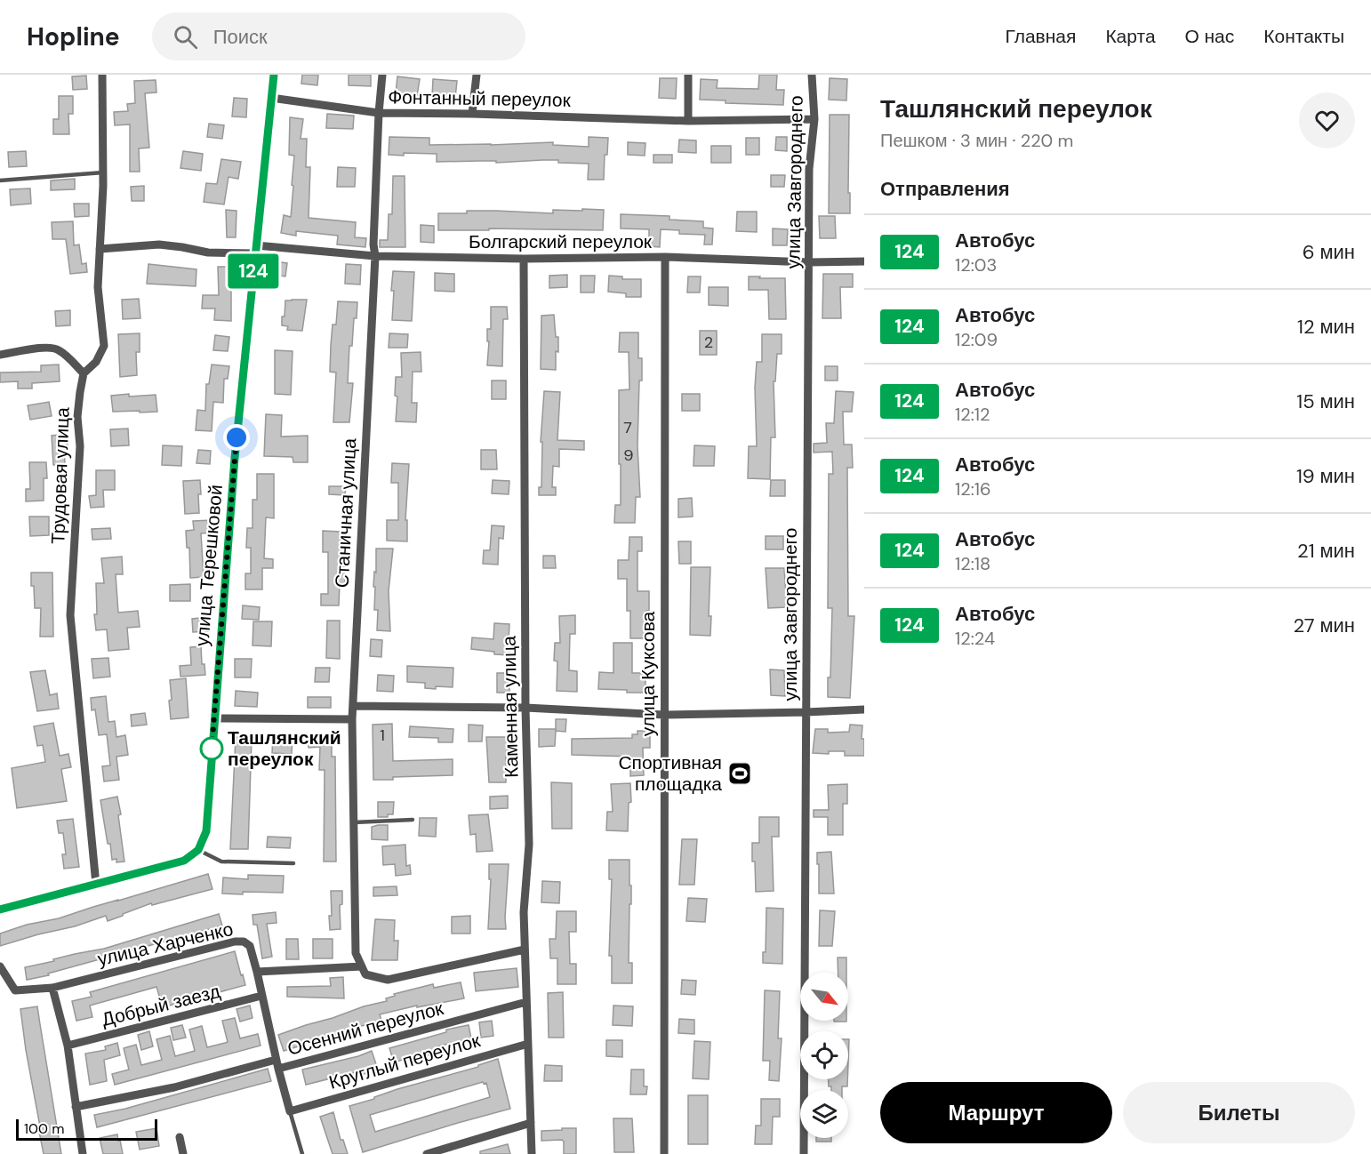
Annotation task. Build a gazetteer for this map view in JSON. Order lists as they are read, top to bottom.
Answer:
{
  "streets": {
    "street": [
      "Фонтанный переулок",
      "улица Завгороднего",
      "Болгарский переулок",
      "Трудовая улица",
      "Станичная улица",
      "улица Терешковой",
      "улица Куксова",
      "Каменная улица",
      "улица Харченко",
      "Добрый заезд",
      "Осенний переулок",
      "Круглый переулок"
    ]
  },
  "crossings": [
    ["Фонтанный переулок", "улица Завгороднего"],
    ["Фонтанный переулок", "Станичная улица"],
    ["Фонтанный переулок", "улица Терешковой"],
    ["улица Завгороднего", "Болгарский переулок"],
    ["Болгарский переулок", "Станичная улица"],
    ["Болгарский переулок", "улица Терешковой"],
    ["Болгарский переулок", "улица Куксова"],
    ["Болгарский переулок", "Каменная улица"],
    ["Каменная улица", "Осенний переулок"],
    ["Каменная улица", "Круглый переулок"],
    ["улица Харченко", "Осенний переулок"],
    ["Добрый заезд", "Осенний переулок"]
  ],
  "places": {
    "other": ["Ташлянский переулок"],
    "sports": ["Спортивная площадка"]
  },
  "lines": ["bus line 124"],
  "house_numbers": [
    "2",
    "7",
    "9",
    "1"
  ],
  "scale_bar": "100 m",
  "north": "bottom right",
  "page": {
    "header": "Hopline",
    "search": "Поиск",
    "nav": [
      "Главная",
      "Карта",
      "О нас",
      "Контакты"
    ],
    "on_map": "124",
    "heading": [
      ["Ташлянский переулок", "Пешком · 3 мин · 220 m"],
      "Отправления"
    ],
    "list": [
      {
        "mark": "124",
        "name": "Автобус",
        "note": "12:03",
        "value": "6 мин"
      },
      {
        "mark": "124",
        "name": "Автобус",
        "note": "12:09",
        "value": "12 мин"
      },
      {
        "mark": "124",
        "name": "Автобус",
        "note": "12:12",
        "value": "15 мин"
      },
      {
        "mark": "124",
        "name": "Автобус",
        "note": "12:16",
        "value": "19 мин"
      },
      {
        "mark": "124",
        "name": "Автобус",
        "note": "12:18",
        "value": "21 мин"
      },
      {
        "mark": "124",
        "name": "Автобус",
        "note": "12:24",
        "value": "27 мин"
      }
    ],
    "buttons": ["Маршрут", "Билеты"],
    "scale": "100 m"
  }
}
